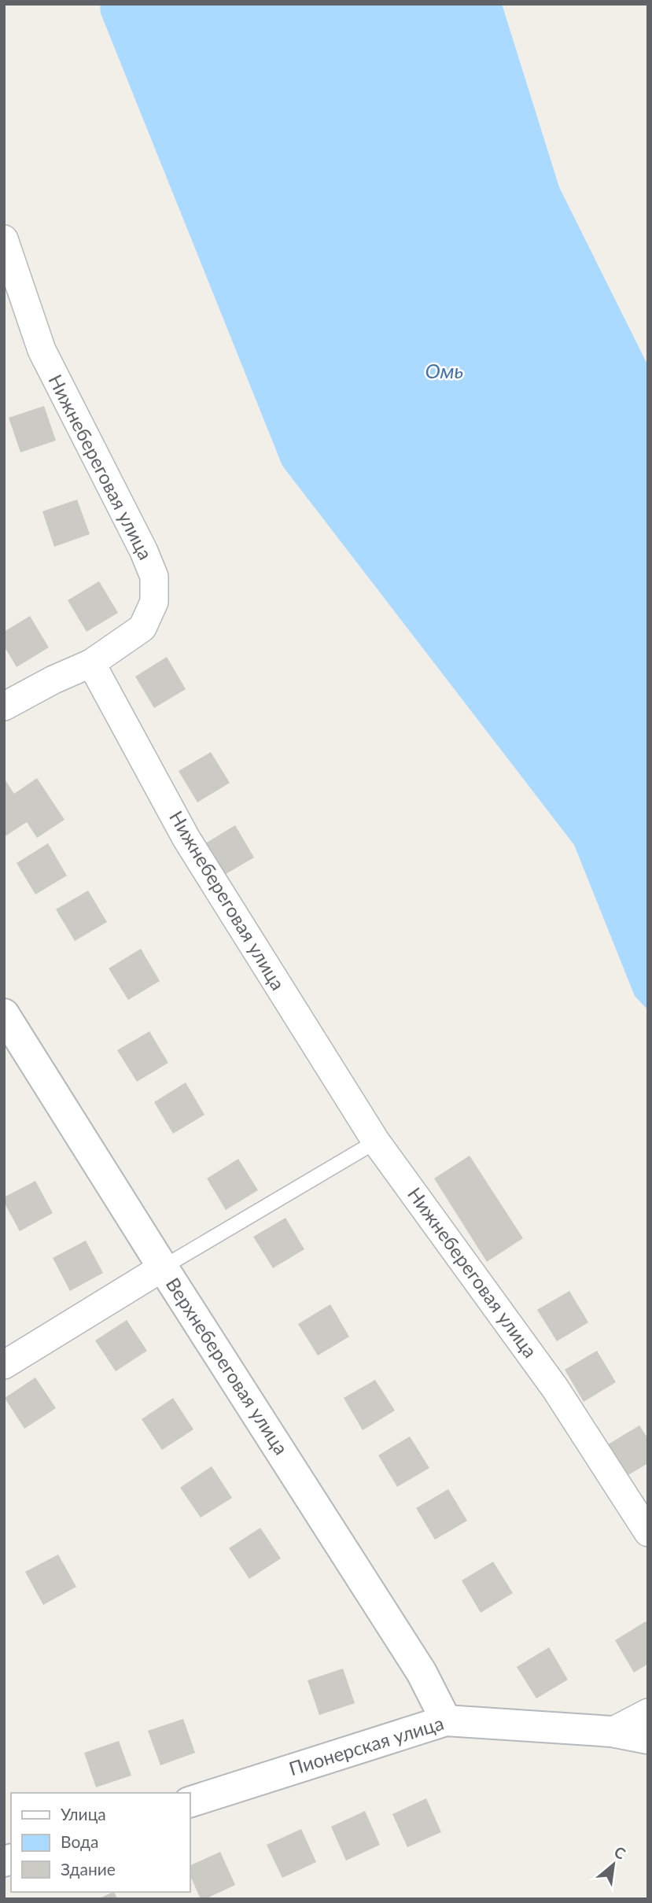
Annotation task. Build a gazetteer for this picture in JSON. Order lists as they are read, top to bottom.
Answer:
{
  "streets": {
    "street": ["Нижнебереговая улица", "Верхнебереговая улица", "Пионерская улица"]
  },
  "crossings": [
    ["Верхнебереговая улица", "Пионерская улица"]
  ],
  "water": ["Омь"],
  "legend": ["Улица", "Вода", "Здание"],
  "north": "top right"
}
